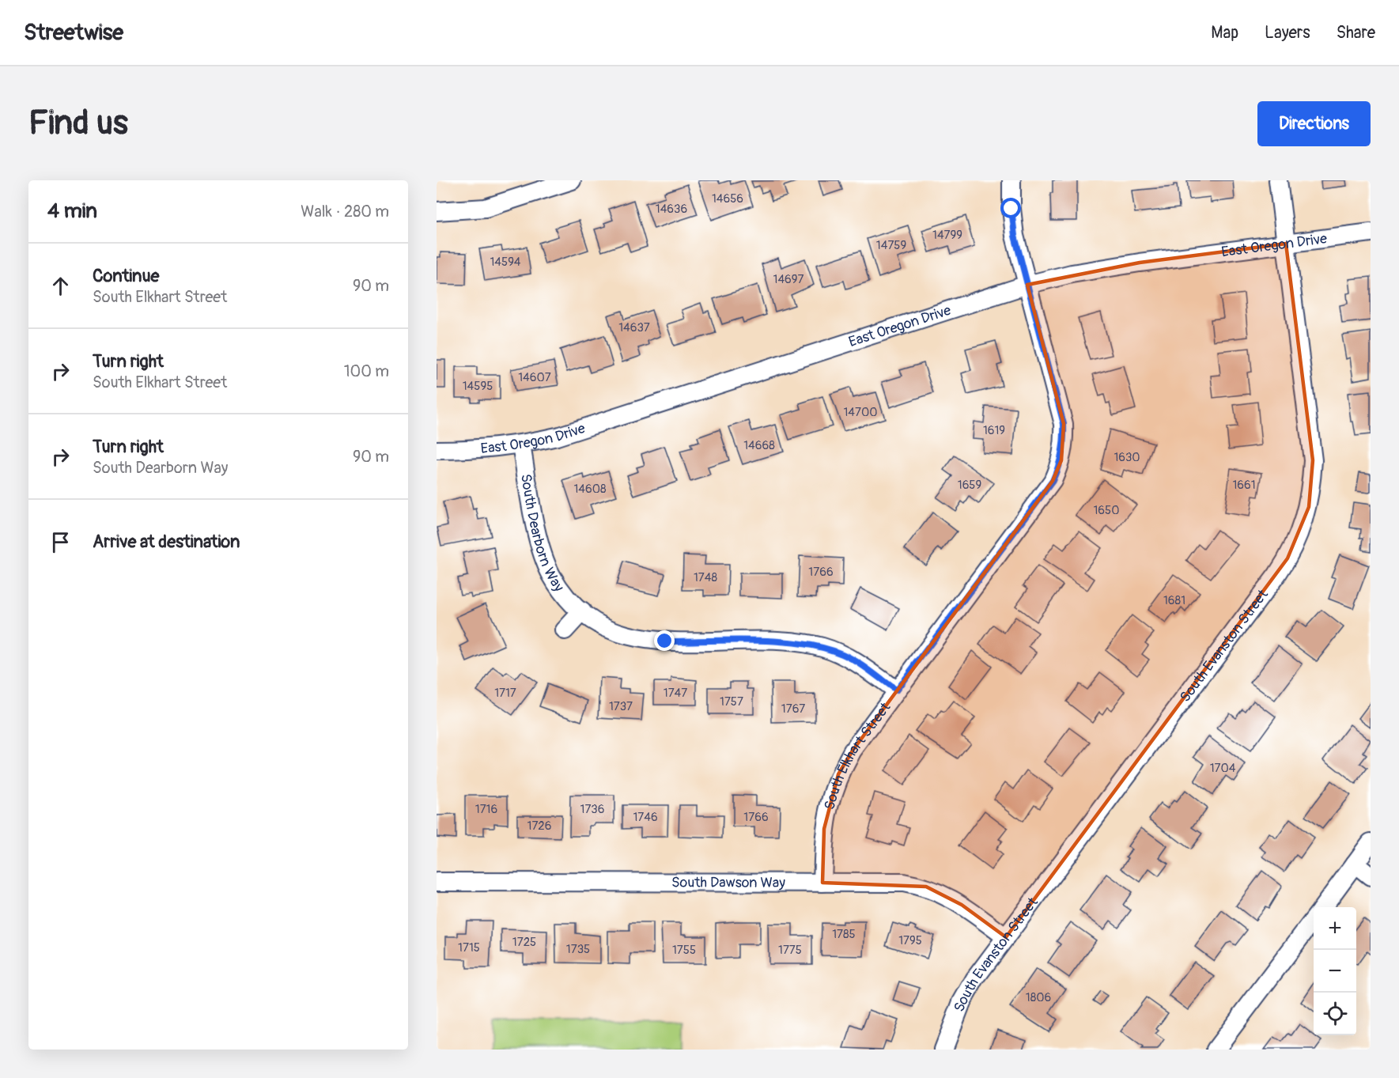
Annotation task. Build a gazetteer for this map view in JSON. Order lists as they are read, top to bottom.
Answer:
{
  "streets": {
    "street": [
      "East Oregon Drive",
      "South Dearborn Way",
      "South Evanston Street",
      "South Elkhart Street",
      "South Dawson Way"
    ]
  },
  "crossings": [
    ["East Oregon Drive", "South Dearborn Way"],
    ["East Oregon Drive", "South Evanston Street"],
    ["East Oregon Drive", "South Elkhart Street"],
    ["South Dearborn Way", "South Elkhart Street"],
    ["South Evanston Street", "South Dawson Way"],
    ["South Elkhart Street", "South Dawson Way"]
  ],
  "house_numbers": [
    "14656",
    "14636",
    "14799",
    "14759",
    "14594",
    "14697",
    "14637",
    "14607",
    "14595",
    "14700",
    "1619",
    "14668",
    "1630",
    "1659",
    "1661",
    "14608",
    "1650",
    "1766",
    "1748",
    "1681",
    "1717",
    "1747",
    "1757",
    "1737",
    "1767",
    "1704",
    "1716",
    "1736",
    "1746",
    "1766",
    "1726",
    "1785",
    "1795",
    "1725",
    "1715",
    "1735",
    "1755",
    "1775",
    "1806"
  ],
  "page": {
    "header": "Streetwise",
    "nav": ["Map", "Layers", "Share"],
    "buttons": "Directions",
    "title": "Find us",
    "heading": ["4 min", "Walk · 280 m"],
    "list": [
      ["Continue", "South Elkhart Street", "90 m"],
      ["Turn right", "South Elkhart Street", "100 m"],
      ["Turn right", "South Dearborn Way", "90 m"],
      "Arrive at destination"
    ],
    "map_buttons": ["+", "−"]
  }
}
